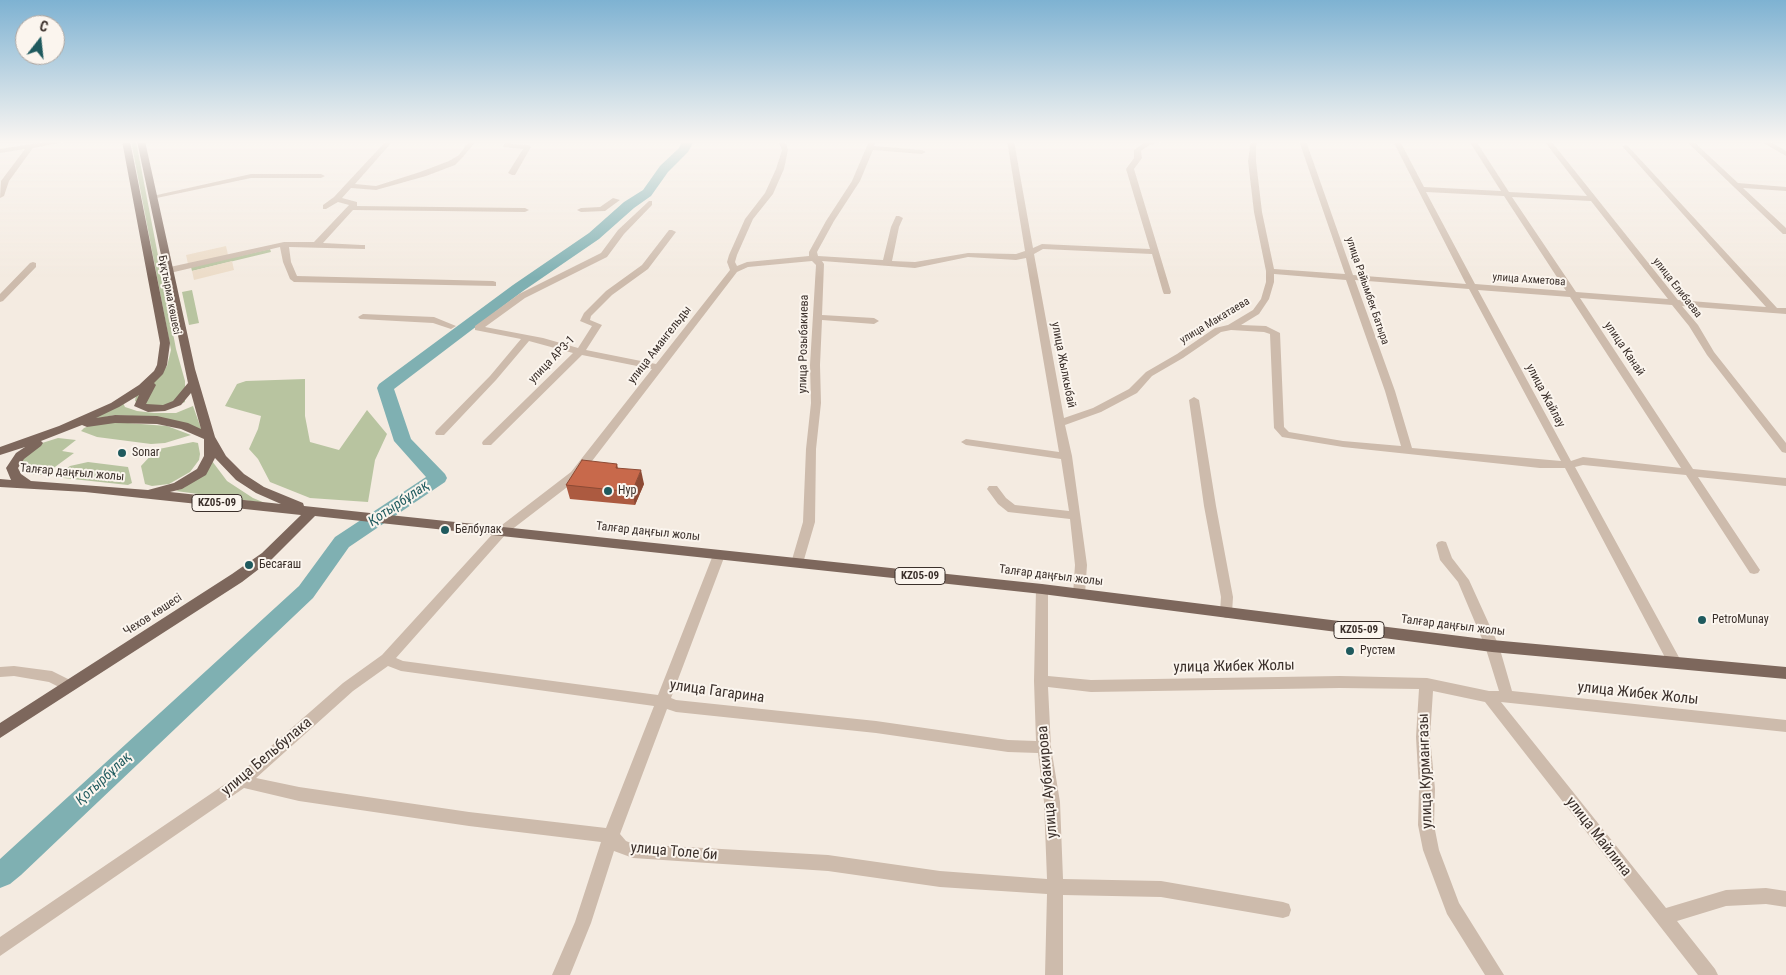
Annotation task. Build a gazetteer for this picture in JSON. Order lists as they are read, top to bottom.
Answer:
{
  "streets": {
    "main road": [
      "Бұқтырма көшесі",
      "Талғар даңғыл жолы",
      "KZ05-09",
      "Чехов көшесі"
    ],
    "street": [
      "улица Ахметова",
      "улица Елибаева",
      "улица Райымбек Батыра",
      "улица Макатаева",
      "улица Розыбакиева",
      "улица Амангельды",
      "улица Канай",
      "улица АРЗ-1",
      "улица Жылкыбай",
      "улица Жайлау",
      "улица Жибек Жолы",
      "улица Гагарина",
      "улица Бельбулака",
      "улица Курмангазы",
      "улица Аубакирова",
      "улица Майлина",
      "улица Толе би"
    ]
  },
  "crossings": [
    ["улица Ахметова", "улица Елибаева"],
    ["улица Ахметова", "улица Райымбек Батыра"],
    ["улица Ахметова", "улица Макатаева"],
    ["улица Ахметова", "улица Канай"],
    ["улица Ахметова", "улица Жайлау"],
    ["Бұқтырма көшесі", "Талғар даңғыл жолы"],
    ["улица Макатаева", "улица Жылкыбай"],
    ["улица Розыбакиева", "Талғар даңғыл жолы"],
    ["улица Амангельды", "Талғар даңғыл жолы"],
    ["улица Амангельды", "улица Бельбулака"],
    ["улица Жылкыбай", "Талғар даңғыл жолы"],
    ["улица Жайлау", "Талғар даңғыл жолы"],
    ["Талғар даңғыл жолы", "Чехов көшесі"],
    ["Талғар даңғыл жолы", "улица Бельбулака"],
    ["Талғар даңғыл жолы", "улица Аубакирова"],
    ["улица Жибек Жолы", "улица Курмангазы"],
    ["улица Жибек Жолы", "улица Аубакирова"],
    ["улица Жибек Жолы", "улица Майлина"],
    ["улица Гагарина", "улица Бельбулака"],
    ["улица Гагарина", "улица Аубакирова"],
    ["улица Бельбулака", "улица Толе би"],
    ["улица Аубакирова", "улица Толе би"]
  ],
  "water": ["Қотырбұлақ"],
  "places": [
    "Sonar",
    "Нур",
    "Белбулак",
    "Бесағаш",
    "PetroMunay",
    "Рустем"
  ],
  "north": "top"
}
